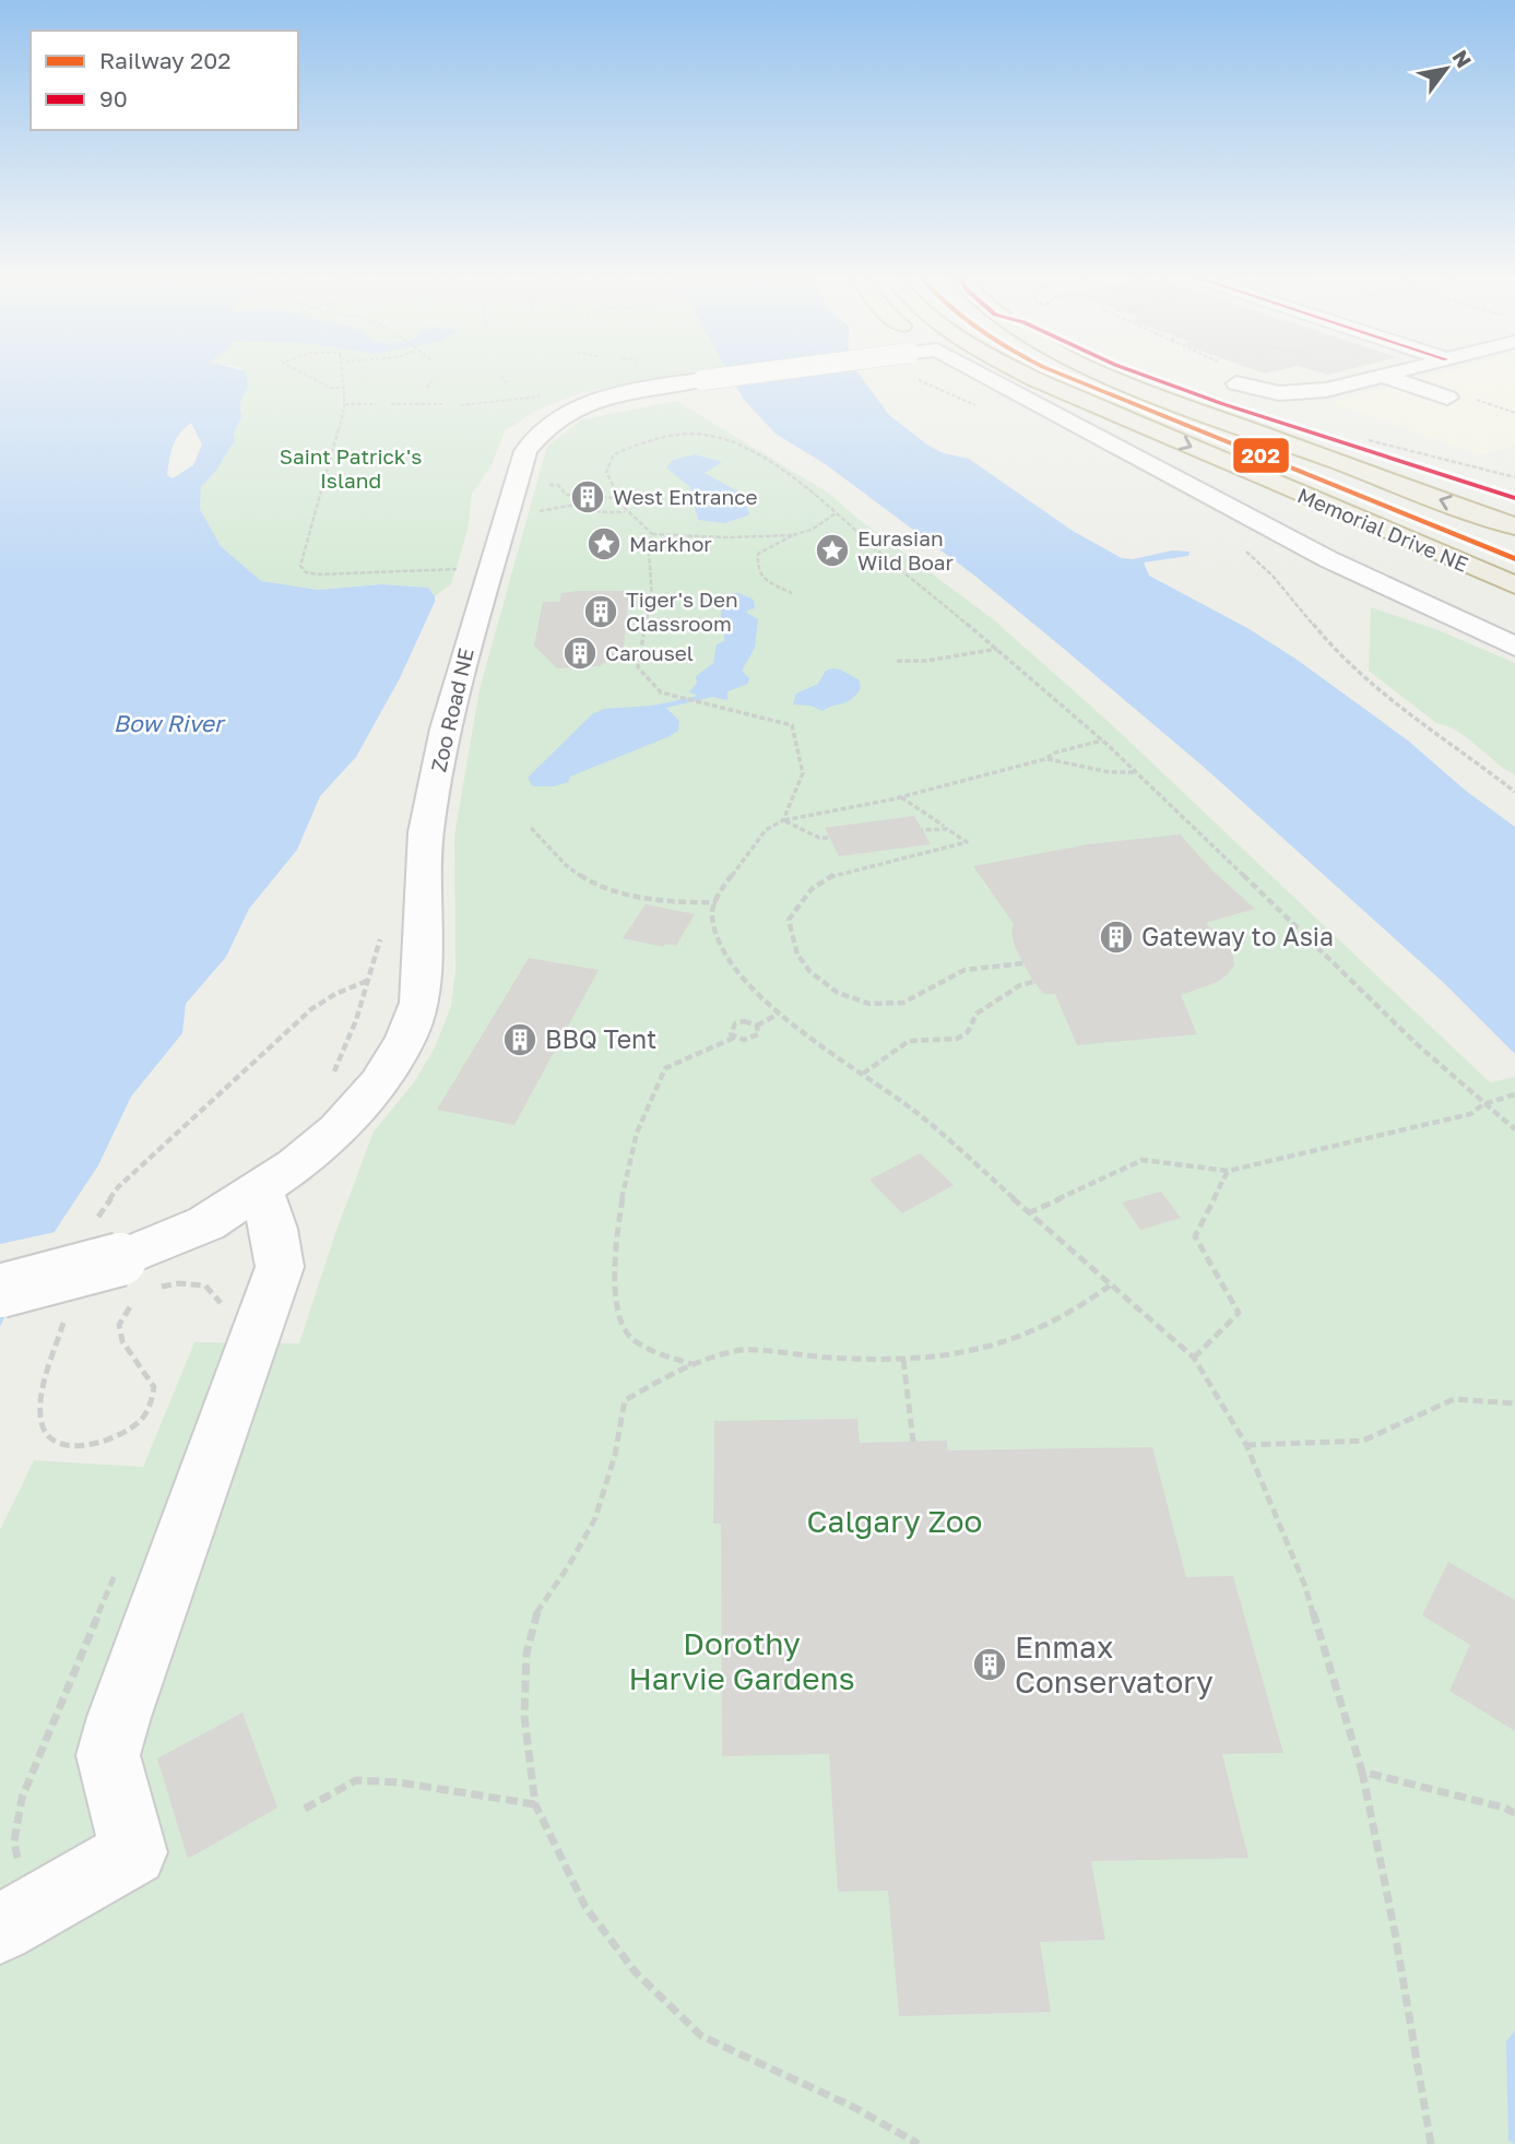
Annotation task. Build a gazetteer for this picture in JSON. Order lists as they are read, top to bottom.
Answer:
{
  "streets": {
    "highway": ["Memorial Drive NE"],
    "street": ["Zoo Road NE"]
  },
  "water": ["Bow River"],
  "parks": ["Saint Patrick's Island", "Calgary Zoo", "Dorothy Harvie Gardens"],
  "places": {
    "building": [
      "West Entrance",
      "Tiger's Den Classroom",
      "Carousel",
      "Gateway to Asia",
      "BBQ Tent",
      "Enmax Conservatory"
    ],
    "place": ["Markhor", "Eurasian Wild Boar"]
  },
  "lines": ["rail line 202", "transit line 90"],
  "legend": ["Railway 202", "90"],
  "north": "top right"
}
